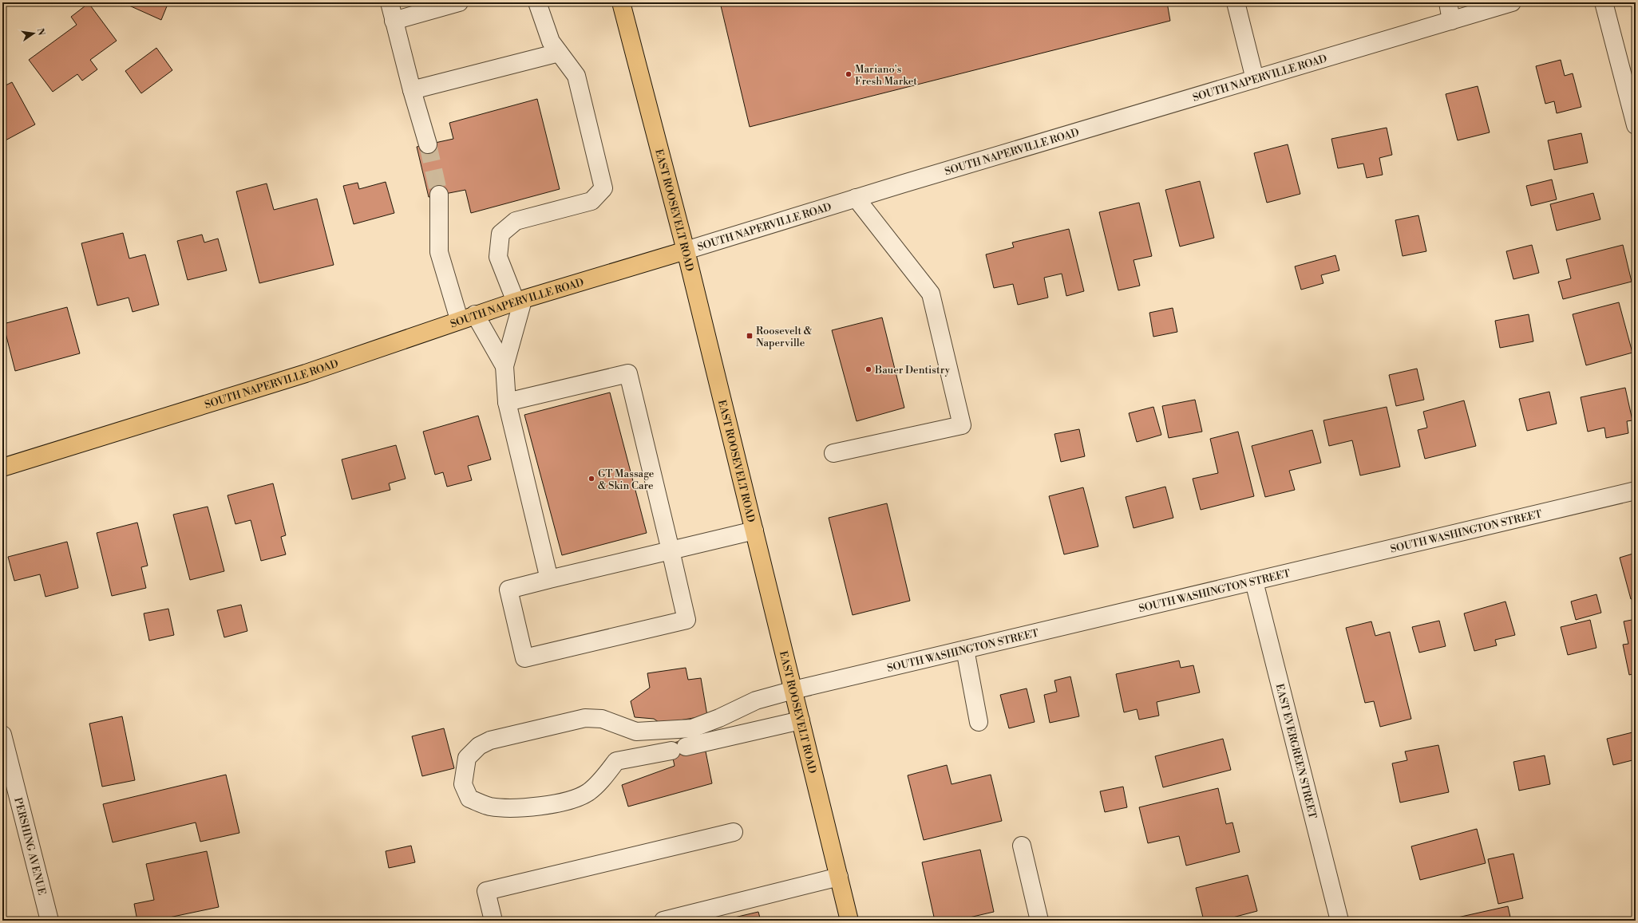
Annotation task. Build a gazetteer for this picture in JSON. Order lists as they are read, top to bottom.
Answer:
{
  "streets": {
    "main road": ["SOUTH NAPERVILLE ROAD", "EAST ROOSEVELT ROAD"],
    "street": ["SOUTH WASHINGTON STREET", "EAST EVERGREEN STREET", "PERSHING AVENUE"]
  },
  "crossings": [
    ["SOUTH NAPERVILLE ROAD", "EAST ROOSEVELT ROAD"],
    ["EAST ROOSEVELT ROAD", "SOUTH WASHINGTON STREET"],
    ["SOUTH WASHINGTON STREET", "EAST EVERGREEN STREET"]
  ],
  "places": {
    "other": ["Mariano's Fresh Market", "Bauer Dentistry", "GT Massage & Skin Care"],
    "transit": ["Roosevelt & Naperville"]
  },
  "north": "right"
}
